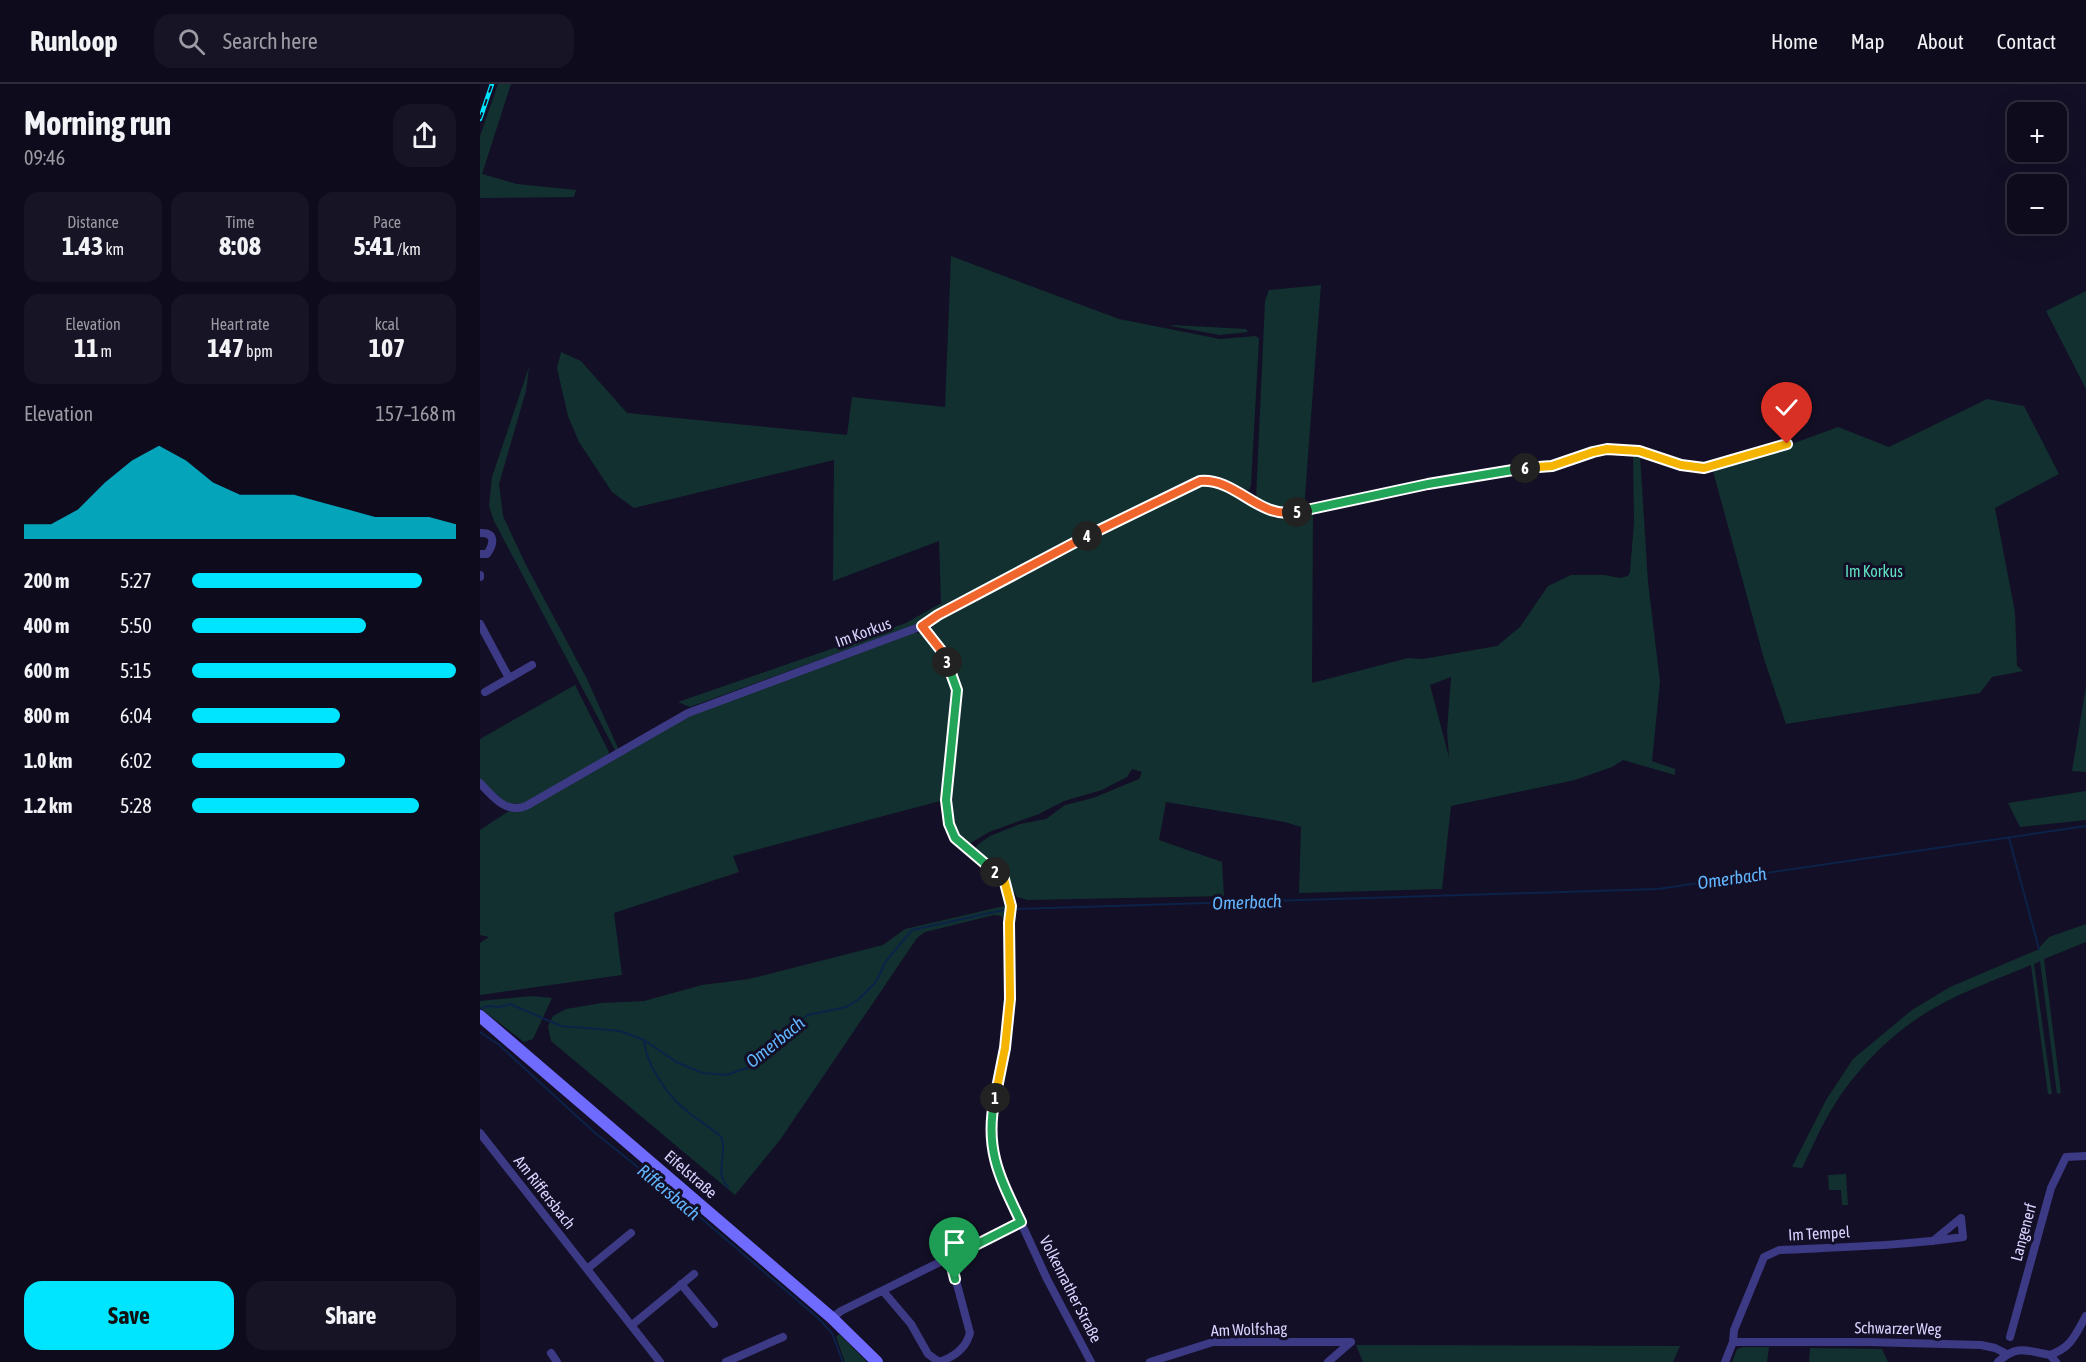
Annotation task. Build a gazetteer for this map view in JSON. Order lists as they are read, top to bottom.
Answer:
{
  "streets": {
    "main road": ["Eifelstraße"],
    "street": [
      "Im Korkus",
      "Am Riffersbach",
      "Langenerf",
      "Im Tempel",
      "Volkenrather Straße",
      "Schwarzer Weg",
      "Am Wolfshag"
    ]
  },
  "crossings": [
    ["Im Korkus", "Volkenrather Straße"],
    ["Im Tempel", "Schwarzer Weg"]
  ],
  "water": ["Omerbach", "Riffersbach"],
  "parks": ["Im Korkus"],
  "page": {
    "header": "Runloop",
    "search": "Search here",
    "nav": [
      "Home",
      "Map",
      "About",
      "Contact"
    ],
    "heading": ["Morning run", "09:46"],
    "map_buttons": ["+", "−"],
    "stats": [
      ["Distance", "1.43 km"],
      ["Time", "8:08"],
      ["Pace", "5:41 /km"],
      ["Elevation", "11 m"],
      ["Heart rate", "147 bpm"],
      ["kcal", "107"]
    ],
    "chart": ["Elevation", "157–168 m"],
    "pins": [
      "6",
      "5",
      "4",
      "3",
      "2",
      "1"
    ],
    "list": [
      {
        "name": "200 m",
        "note": "5:27"
      },
      {
        "name": "400 m",
        "note": "5:50"
      },
      {
        "name": "600 m",
        "note": "5:15"
      },
      {
        "name": "800 m",
        "note": "6:04"
      },
      {
        "name": "1.0 km",
        "note": "6:02"
      },
      {
        "name": "1.2 km",
        "note": "5:28"
      }
    ],
    "buttons": ["Save", "Share"]
  }
}
